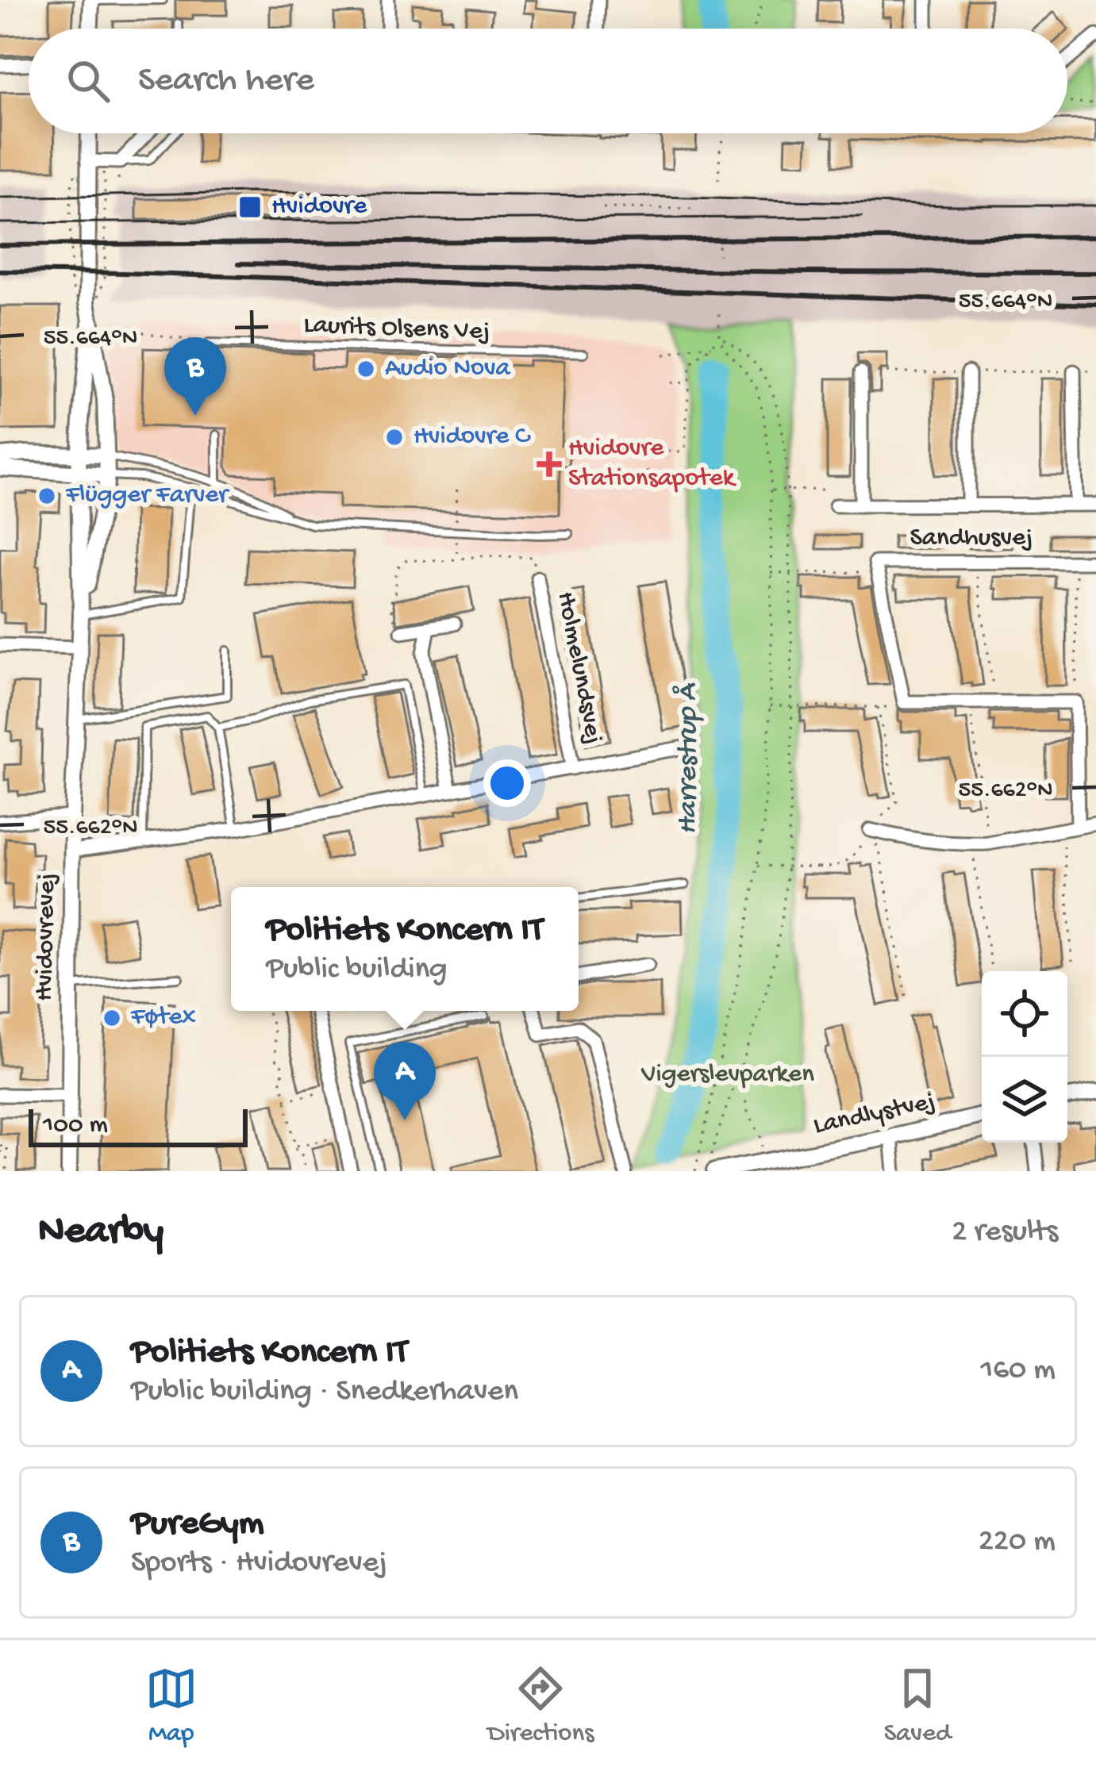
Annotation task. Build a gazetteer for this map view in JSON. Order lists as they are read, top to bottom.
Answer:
{
  "streets": {
    "street": [
      "Sandhusvej",
      "Holmelundsvej",
      "Hvidovrevej",
      "Landlystvej"
    ],
    "lane": ["Laurits Olsens Vej"]
  },
  "crossings": [
    ["Holmelundsvej", "Hvidovrevej"]
  ],
  "water": ["Harrestrup Å"],
  "parks": ["Vigerslevparken"],
  "places": {
    "transit": ["Hvidovre"],
    "other": [
      "Audio Nova",
      "Hvidovre C",
      "Flügger Farver",
      "Føtex"
    ],
    "health": ["Hvidovre Stationsapotek"]
  },
  "scale_bar": "100 m",
  "page": {
    "search": "Search here",
    "pins": ["B", "A"],
    "popup": ["Politiets Koncern IT", "Public building"],
    "scale": "100 m",
    "heading": ["Nearby", "2 results"],
    "list": [
      {
        "mark": "A",
        "name": "Politiets Koncern IT",
        "note": "Public building · Snedkerhaven",
        "value": "160 m"
      },
      {
        "mark": "B",
        "name": "PureGym",
        "note": "Sports · Hvidovrevej",
        "value": "220 m"
      }
    ],
    "nav": ["Map", "Directions", "Saved"]
  },
  "coordinates": ["55.664°N", "55.662°N"]
}
